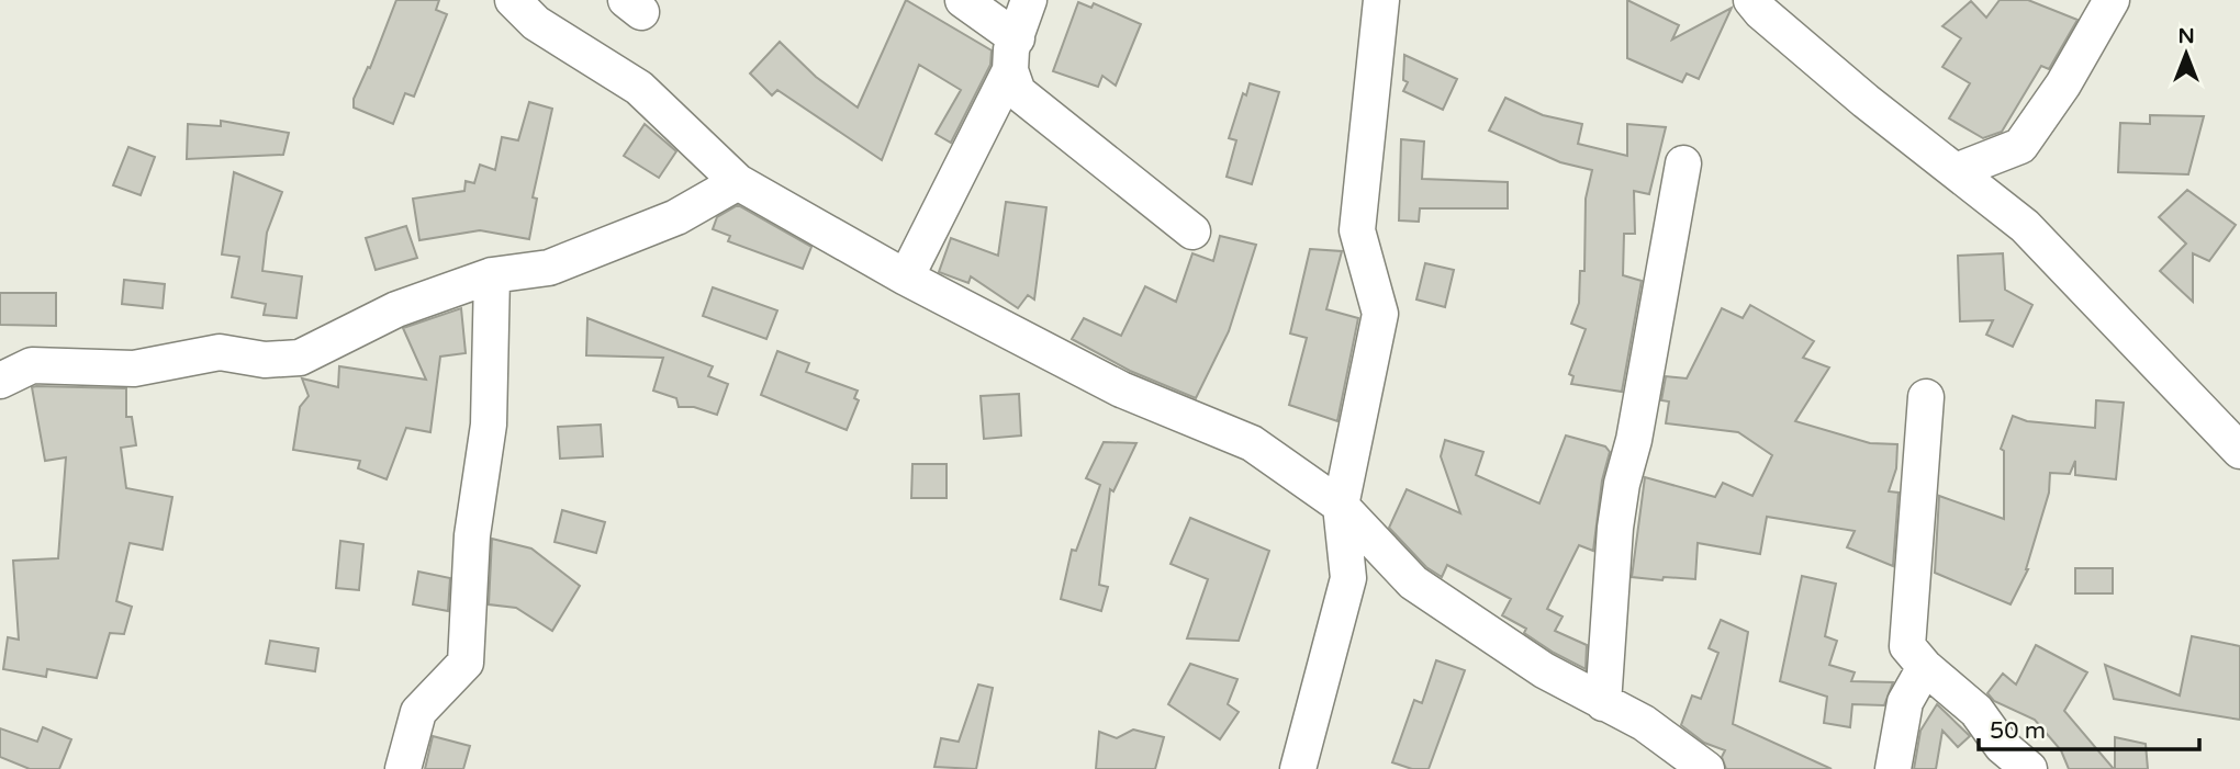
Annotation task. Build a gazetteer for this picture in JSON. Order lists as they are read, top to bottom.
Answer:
{
  "scale_bar": "50 m",
  "north": "top"
}
